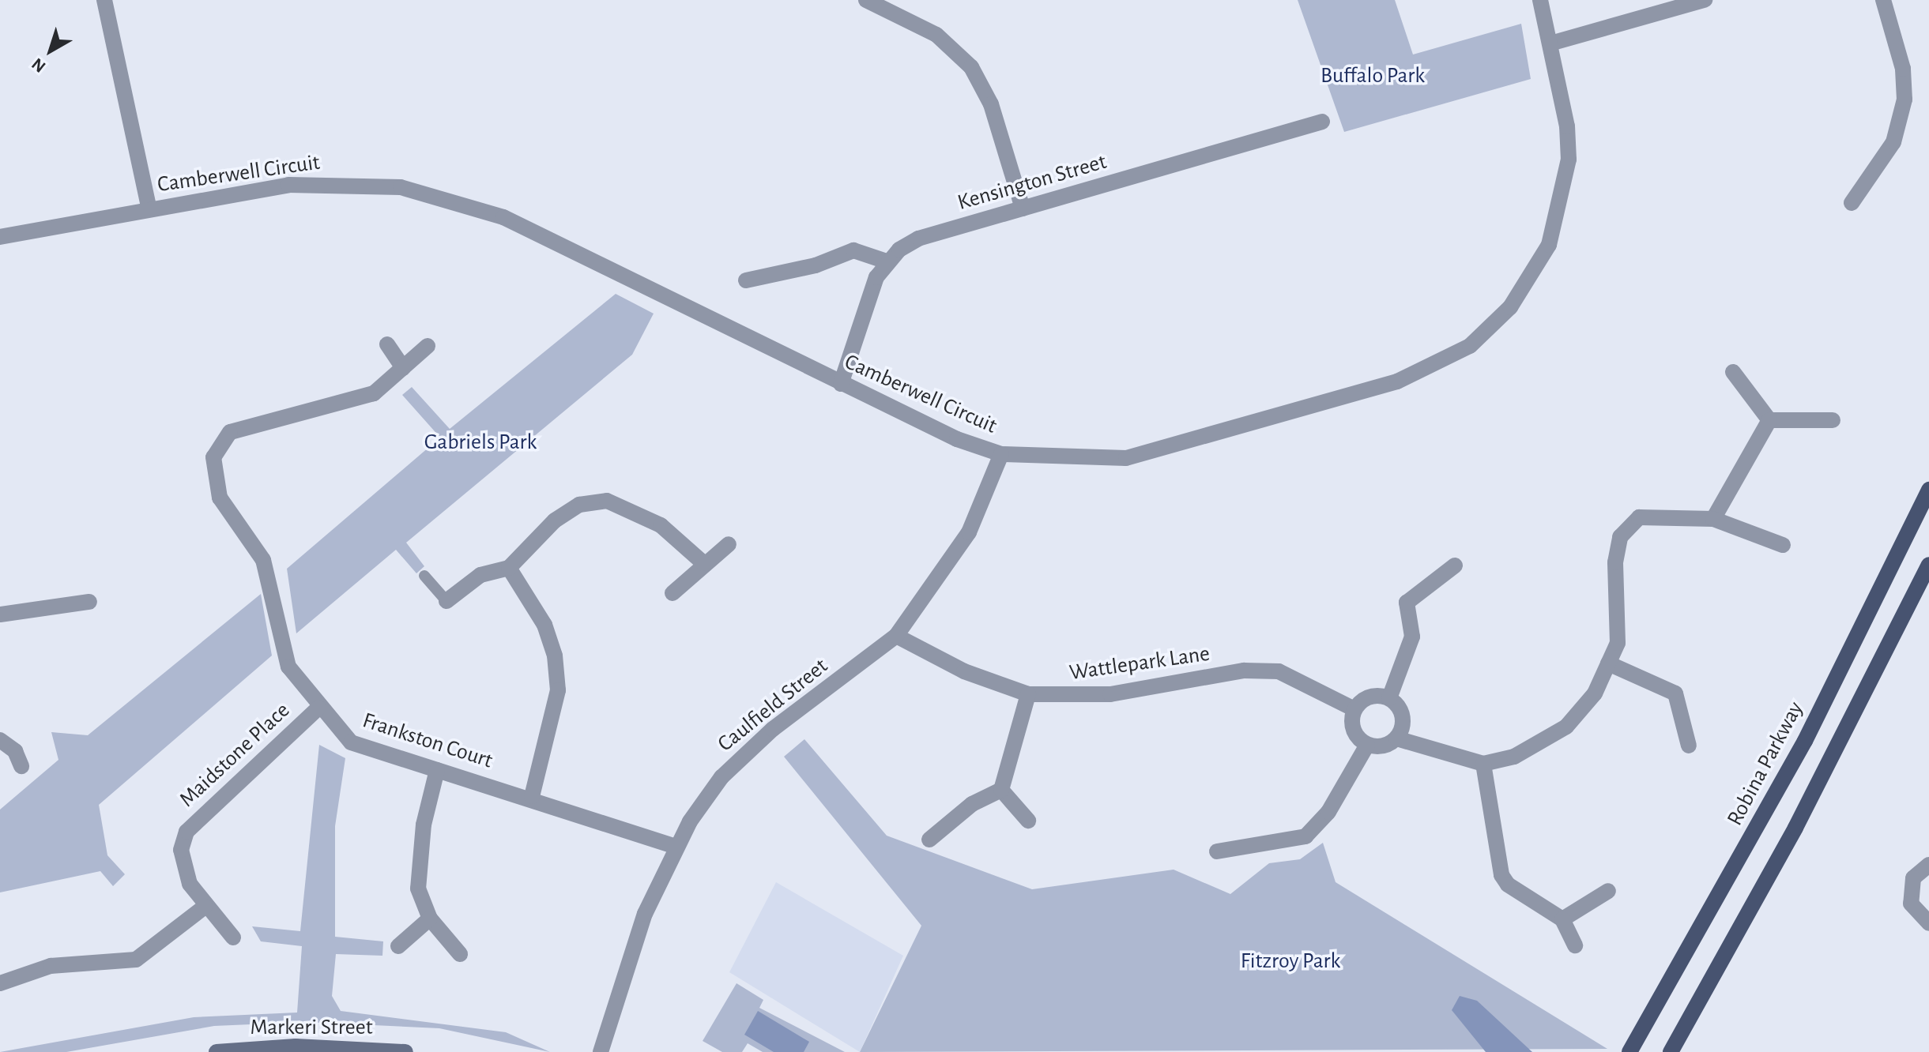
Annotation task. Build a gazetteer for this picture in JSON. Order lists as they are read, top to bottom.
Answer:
{
  "streets": {
    "main road": ["Robina Parkway", "Markeri Street"],
    "street": [
      "Camberwell Circuit",
      "Kensington Street",
      "Wattlepark Lane",
      "Caulfield Street",
      "Frankston Court",
      "Maidstone Place"
    ]
  },
  "crossings": [
    ["Camberwell Circuit", "Kensington Street"],
    ["Camberwell Circuit", "Caulfield Street"],
    ["Wattlepark Lane", "Caulfield Street"],
    ["Caulfield Street", "Frankston Court"],
    ["Frankston Court", "Maidstone Place"]
  ],
  "parks": ["Buffalo Park", "Gabriels Park", "Fitzroy Park"],
  "north": "bottom left"
}
